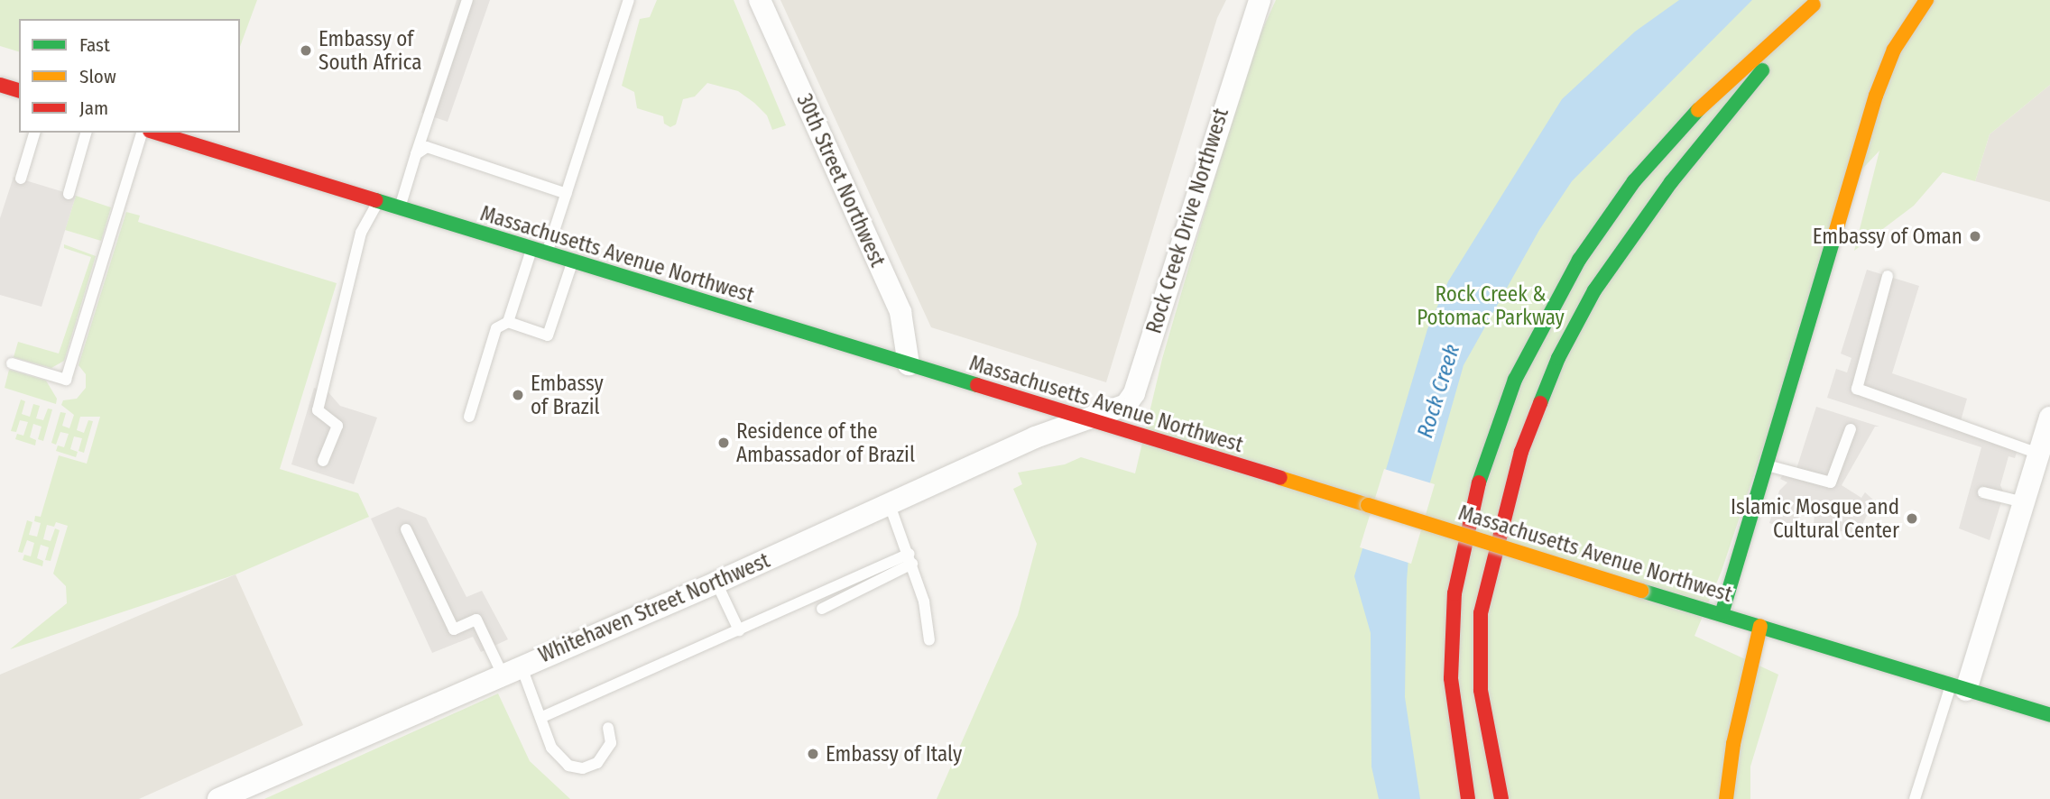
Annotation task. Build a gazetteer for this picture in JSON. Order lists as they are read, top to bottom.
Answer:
{
  "streets": {
    "main road": ["Massachusetts Avenue Northwest"],
    "street": ["30th Street Northwest", "Rock Creek Drive Northwest", "Whitehaven Street Northwest"]
  },
  "crossings": [
    ["30th Street Northwest", "Massachusetts Avenue Northwest"],
    ["Rock Creek Drive Northwest", "Massachusetts Avenue Northwest"],
    ["Rock Creek Drive Northwest", "Whitehaven Street Northwest"],
    ["Massachusetts Avenue Northwest", "Whitehaven Street Northwest"]
  ],
  "water": ["Rock Creek"],
  "parks": ["Rock Creek & Potomac Parkway"],
  "places": [
    "Embassy of South Africa",
    "Embassy of Oman",
    "Embassy of Brazil",
    "Residence of the Ambassador of Brazil",
    "Islamic Mosque and Cultural Center",
    "Embassy of Italy"
  ],
  "legend": ["Fast", "Slow", "Jam"]
}
